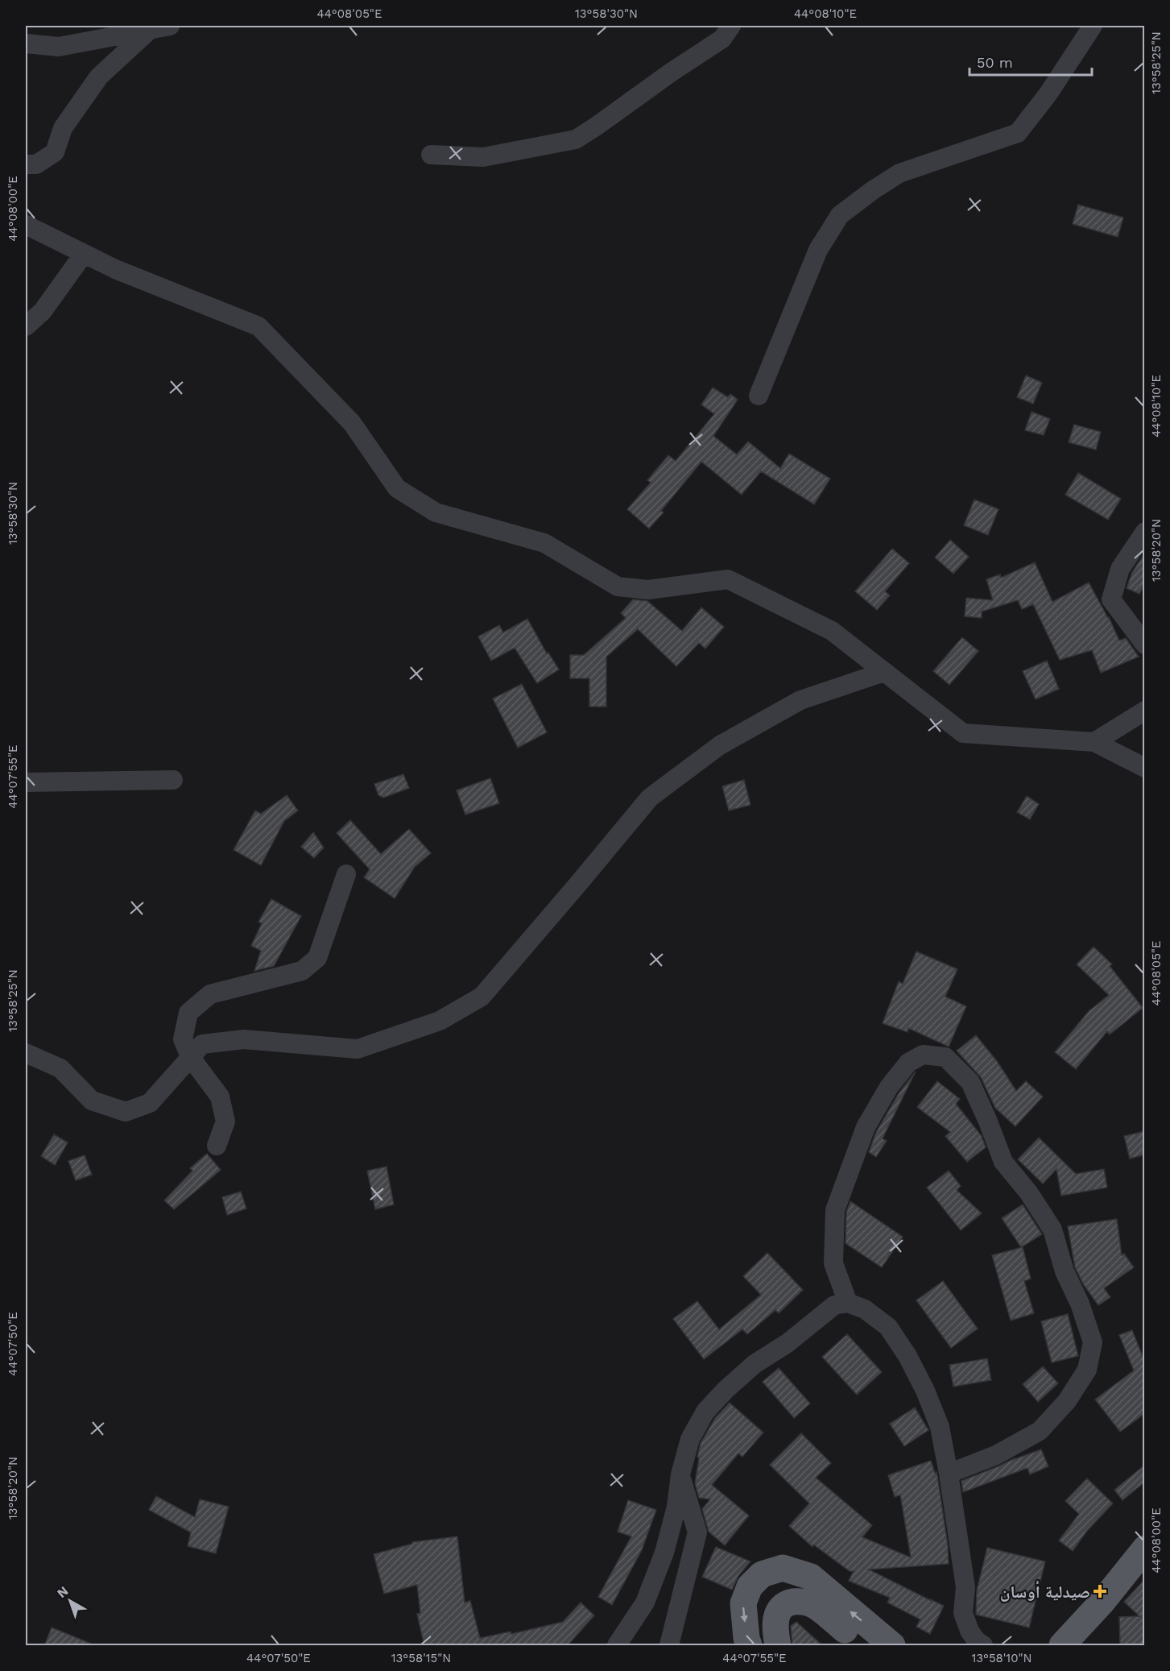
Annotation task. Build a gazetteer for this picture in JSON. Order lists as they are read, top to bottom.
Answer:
{
  "places": {
    "health": ["صيدلية أوسان"]
  },
  "scale_bar": "50 m",
  "north": "top left",
  "coordinates": [
    "44°08'05\"E",
    "13°58'30\"N",
    "44°08'10\"E",
    "13°58'25\"N",
    "44°08'00\"E",
    "13°58'20\"N",
    "44°07'55\"E",
    "44°07'50\"E",
    "13°58'15\"N",
    "13°58'10\"N"
  ]
}
